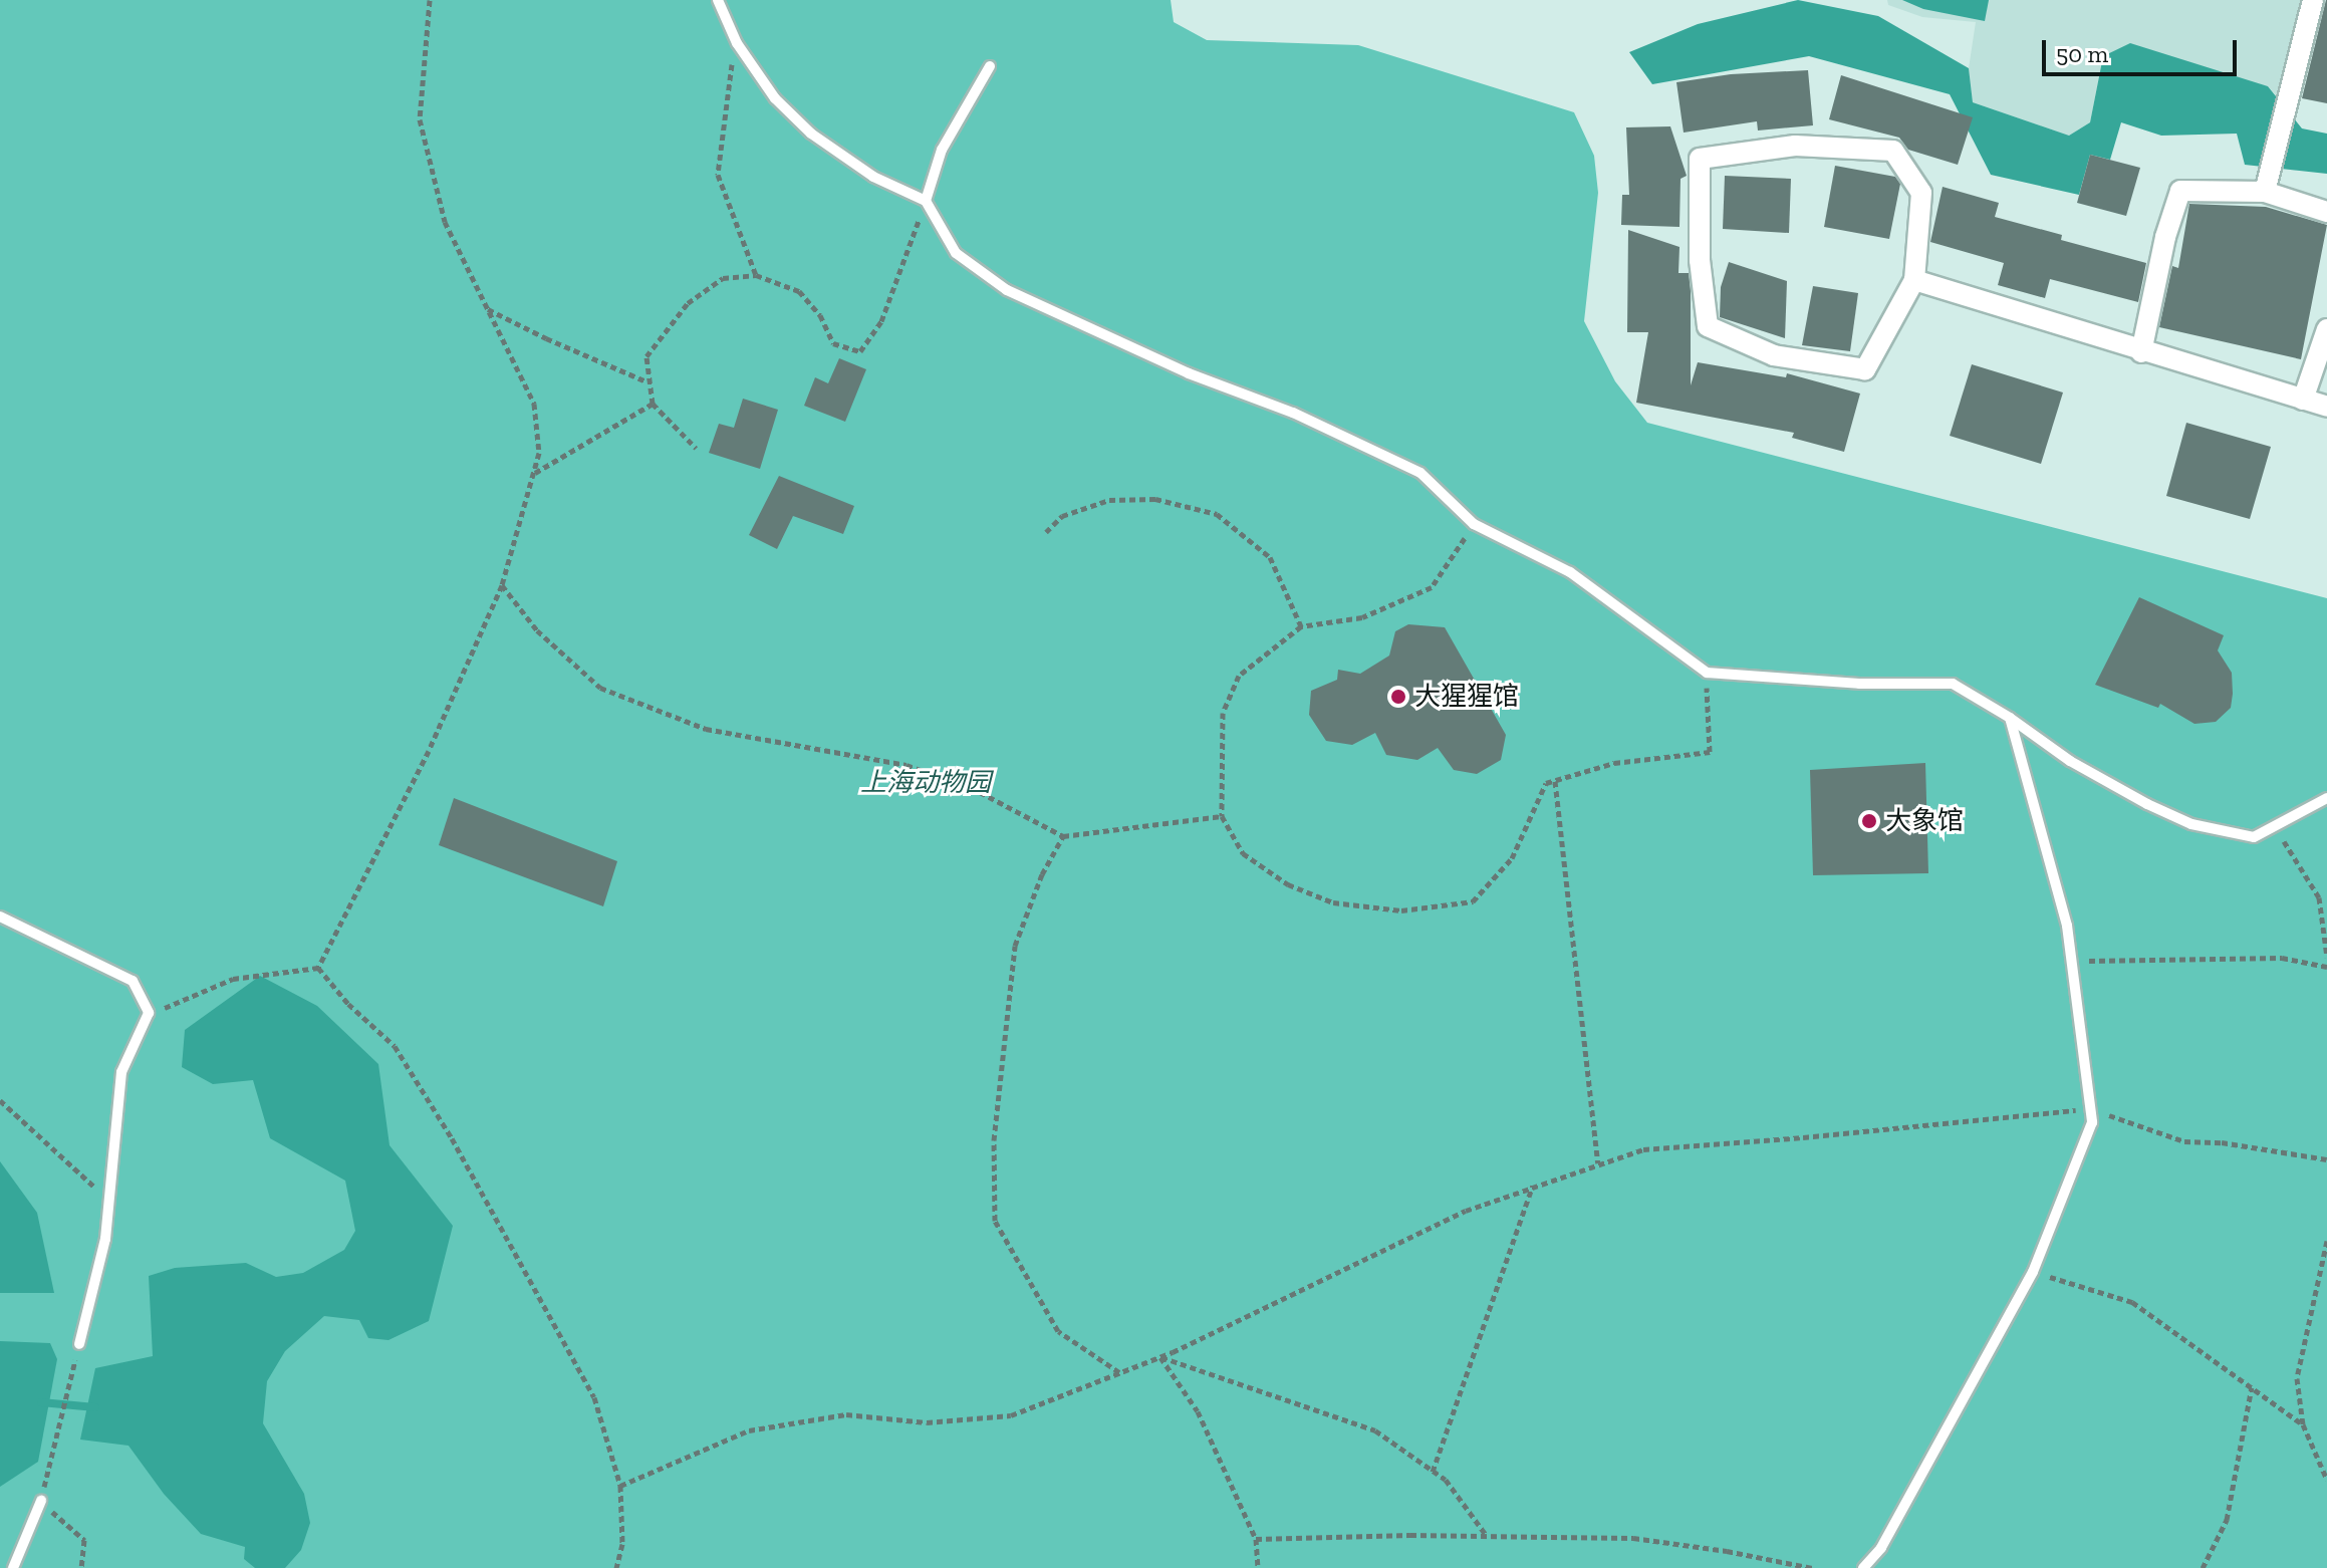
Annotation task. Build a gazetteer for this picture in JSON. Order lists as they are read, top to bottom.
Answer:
{
  "parks": ["上海动物园"],
  "places": ["大猩猩馆", "大象馆"],
  "scale_bar": "50 m"
}
